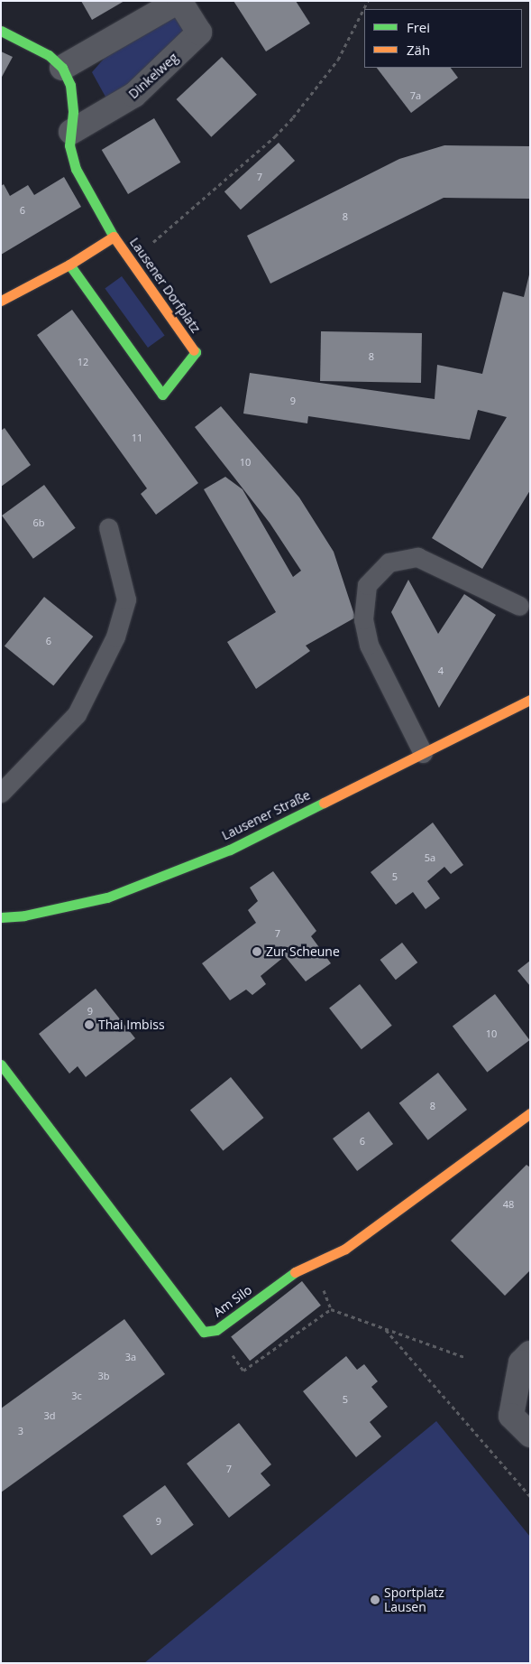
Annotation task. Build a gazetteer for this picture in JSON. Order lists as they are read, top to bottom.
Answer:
{
  "streets": {
    "street": [
      "Dinkelweg",
      "Lausener Dorfplatz",
      "Lausener Straße",
      "Am Silo"
    ]
  },
  "places": ["Zur Scheune", "Thai Imbiss", "Sportplatz Lausen"],
  "house_numbers": [
    "7a",
    "7",
    "6",
    "8",
    "8",
    "12",
    "9",
    "11",
    "10",
    "6b",
    "6",
    "4",
    "5a",
    "5",
    "7",
    "9",
    "10",
    "8",
    "6",
    "48",
    "3a",
    "3b",
    "3c",
    "5",
    "3d",
    "3",
    "7",
    "9"
  ],
  "legend": ["Frei", "Zäh"]
}
